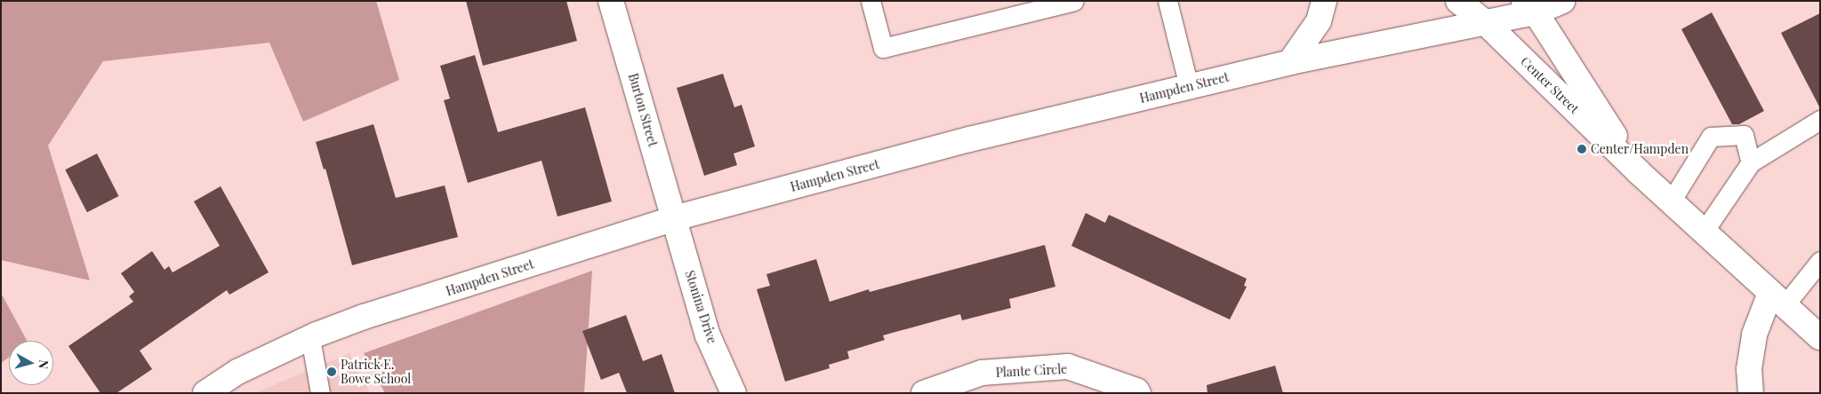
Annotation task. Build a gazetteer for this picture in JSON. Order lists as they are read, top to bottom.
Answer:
{
  "streets": {
    "main road": [
      "Center Street",
      "Hampden Street",
      "Burton Street",
      "Stonina Drive",
      "Plante Circle"
    ]
  },
  "crossings": [
    ["Center Street", "Hampden Street"],
    ["Hampden Street", "Burton Street"],
    ["Hampden Street", "Stonina Drive"],
    ["Burton Street", "Stonina Drive"]
  ],
  "places": ["Center/Hampden", "Patrick E. Bowe School"],
  "north": "right"
}
